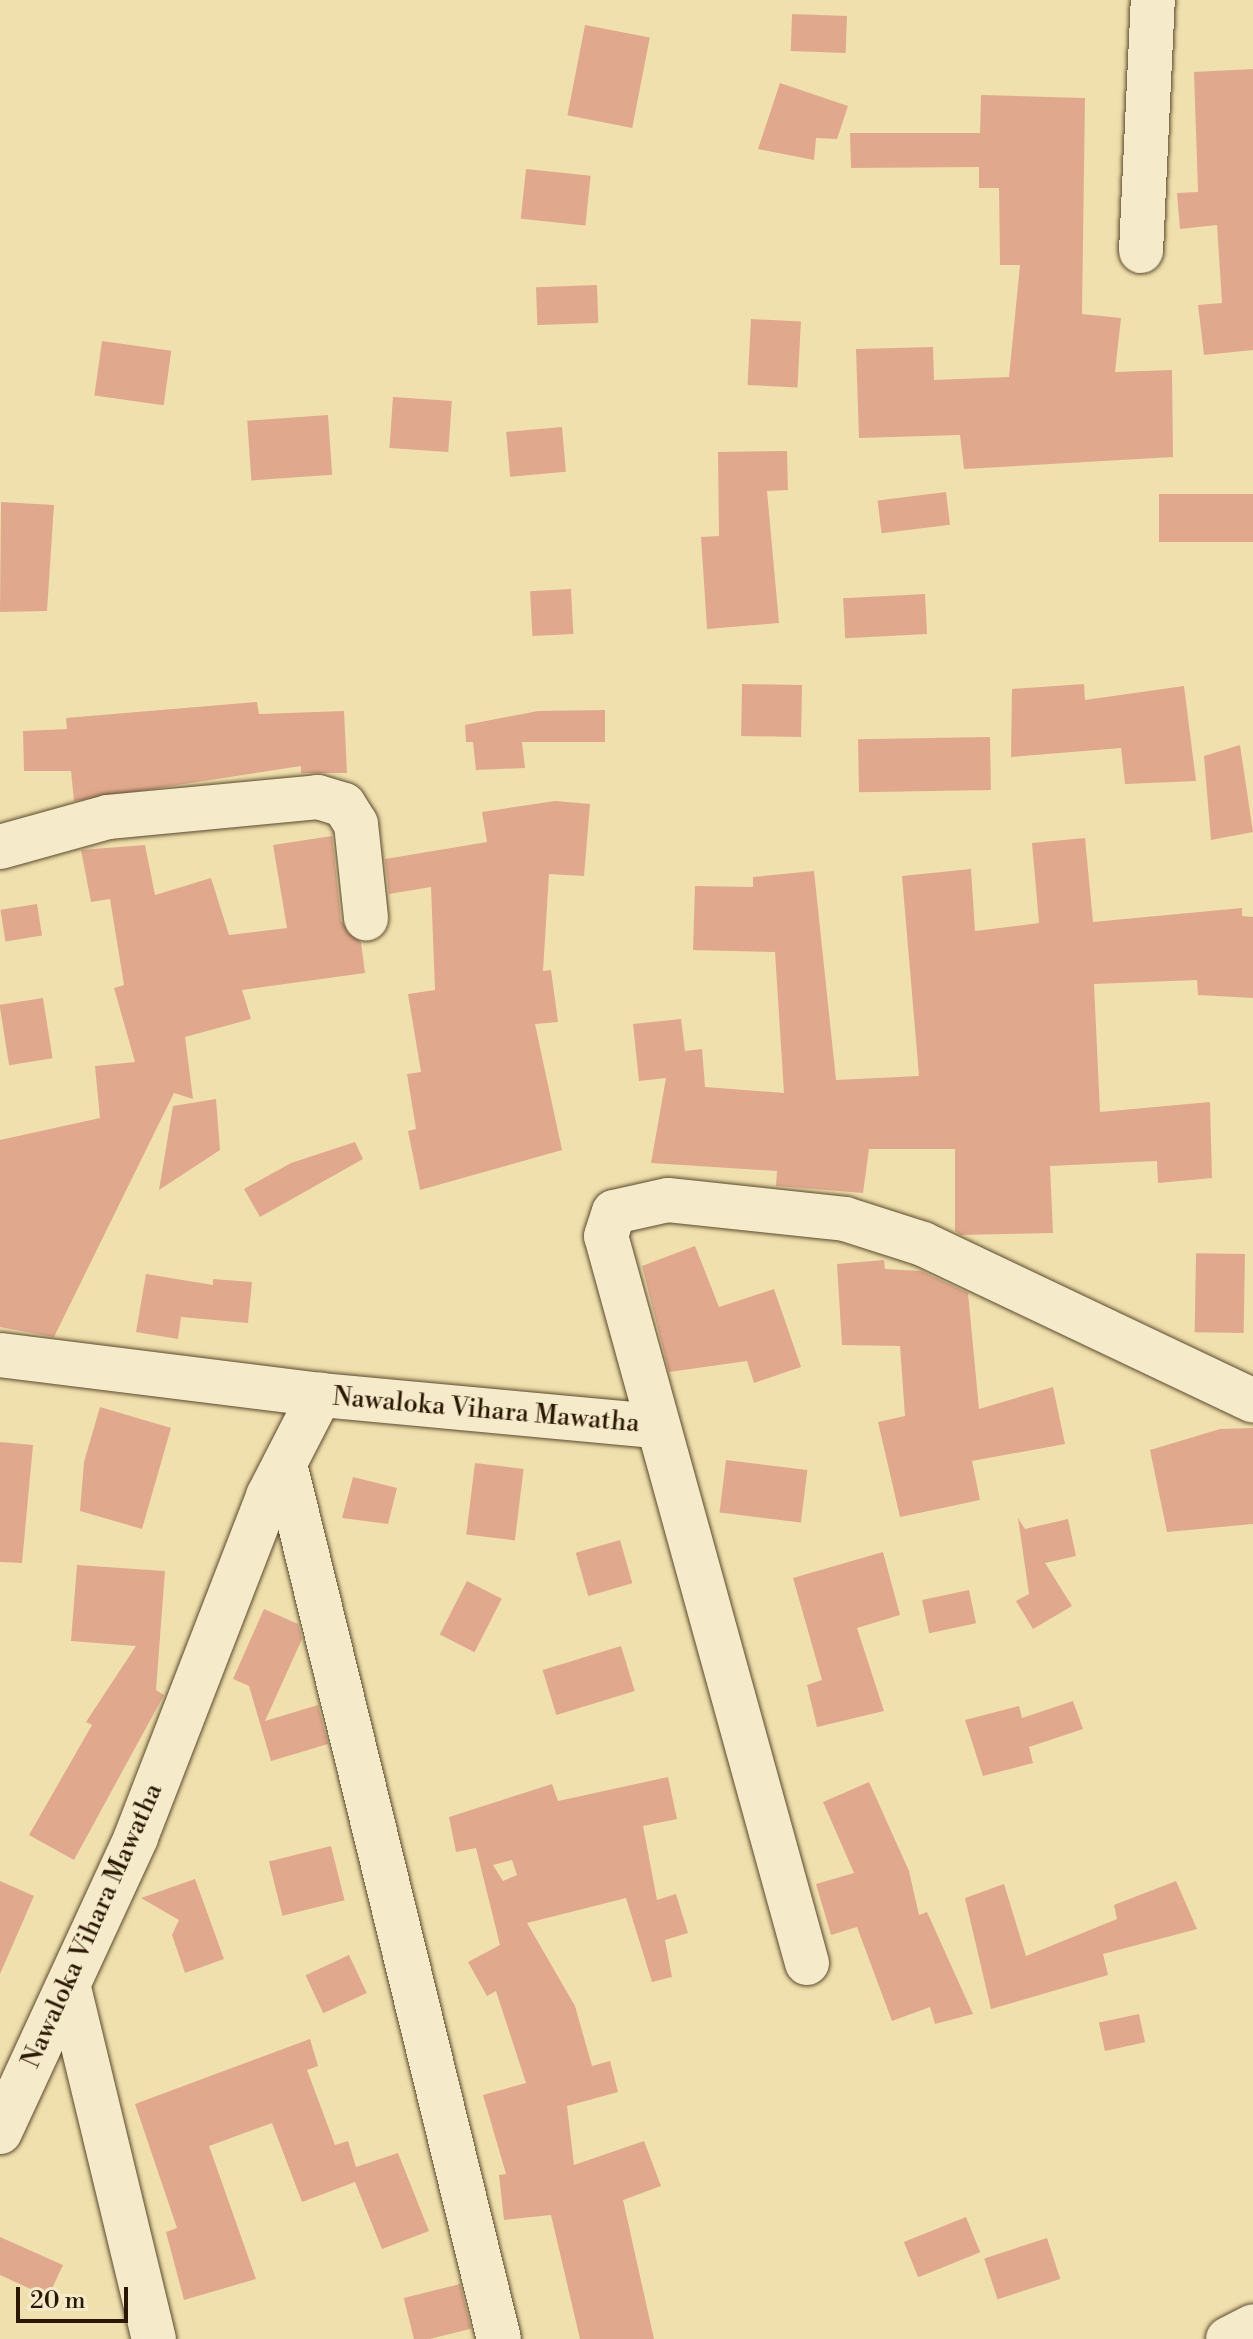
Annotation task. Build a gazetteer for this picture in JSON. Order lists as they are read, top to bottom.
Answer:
{
  "streets": {
    "street": ["Nawaloka Vihara Mawatha"]
  },
  "scale_bar": "20 m"
}
